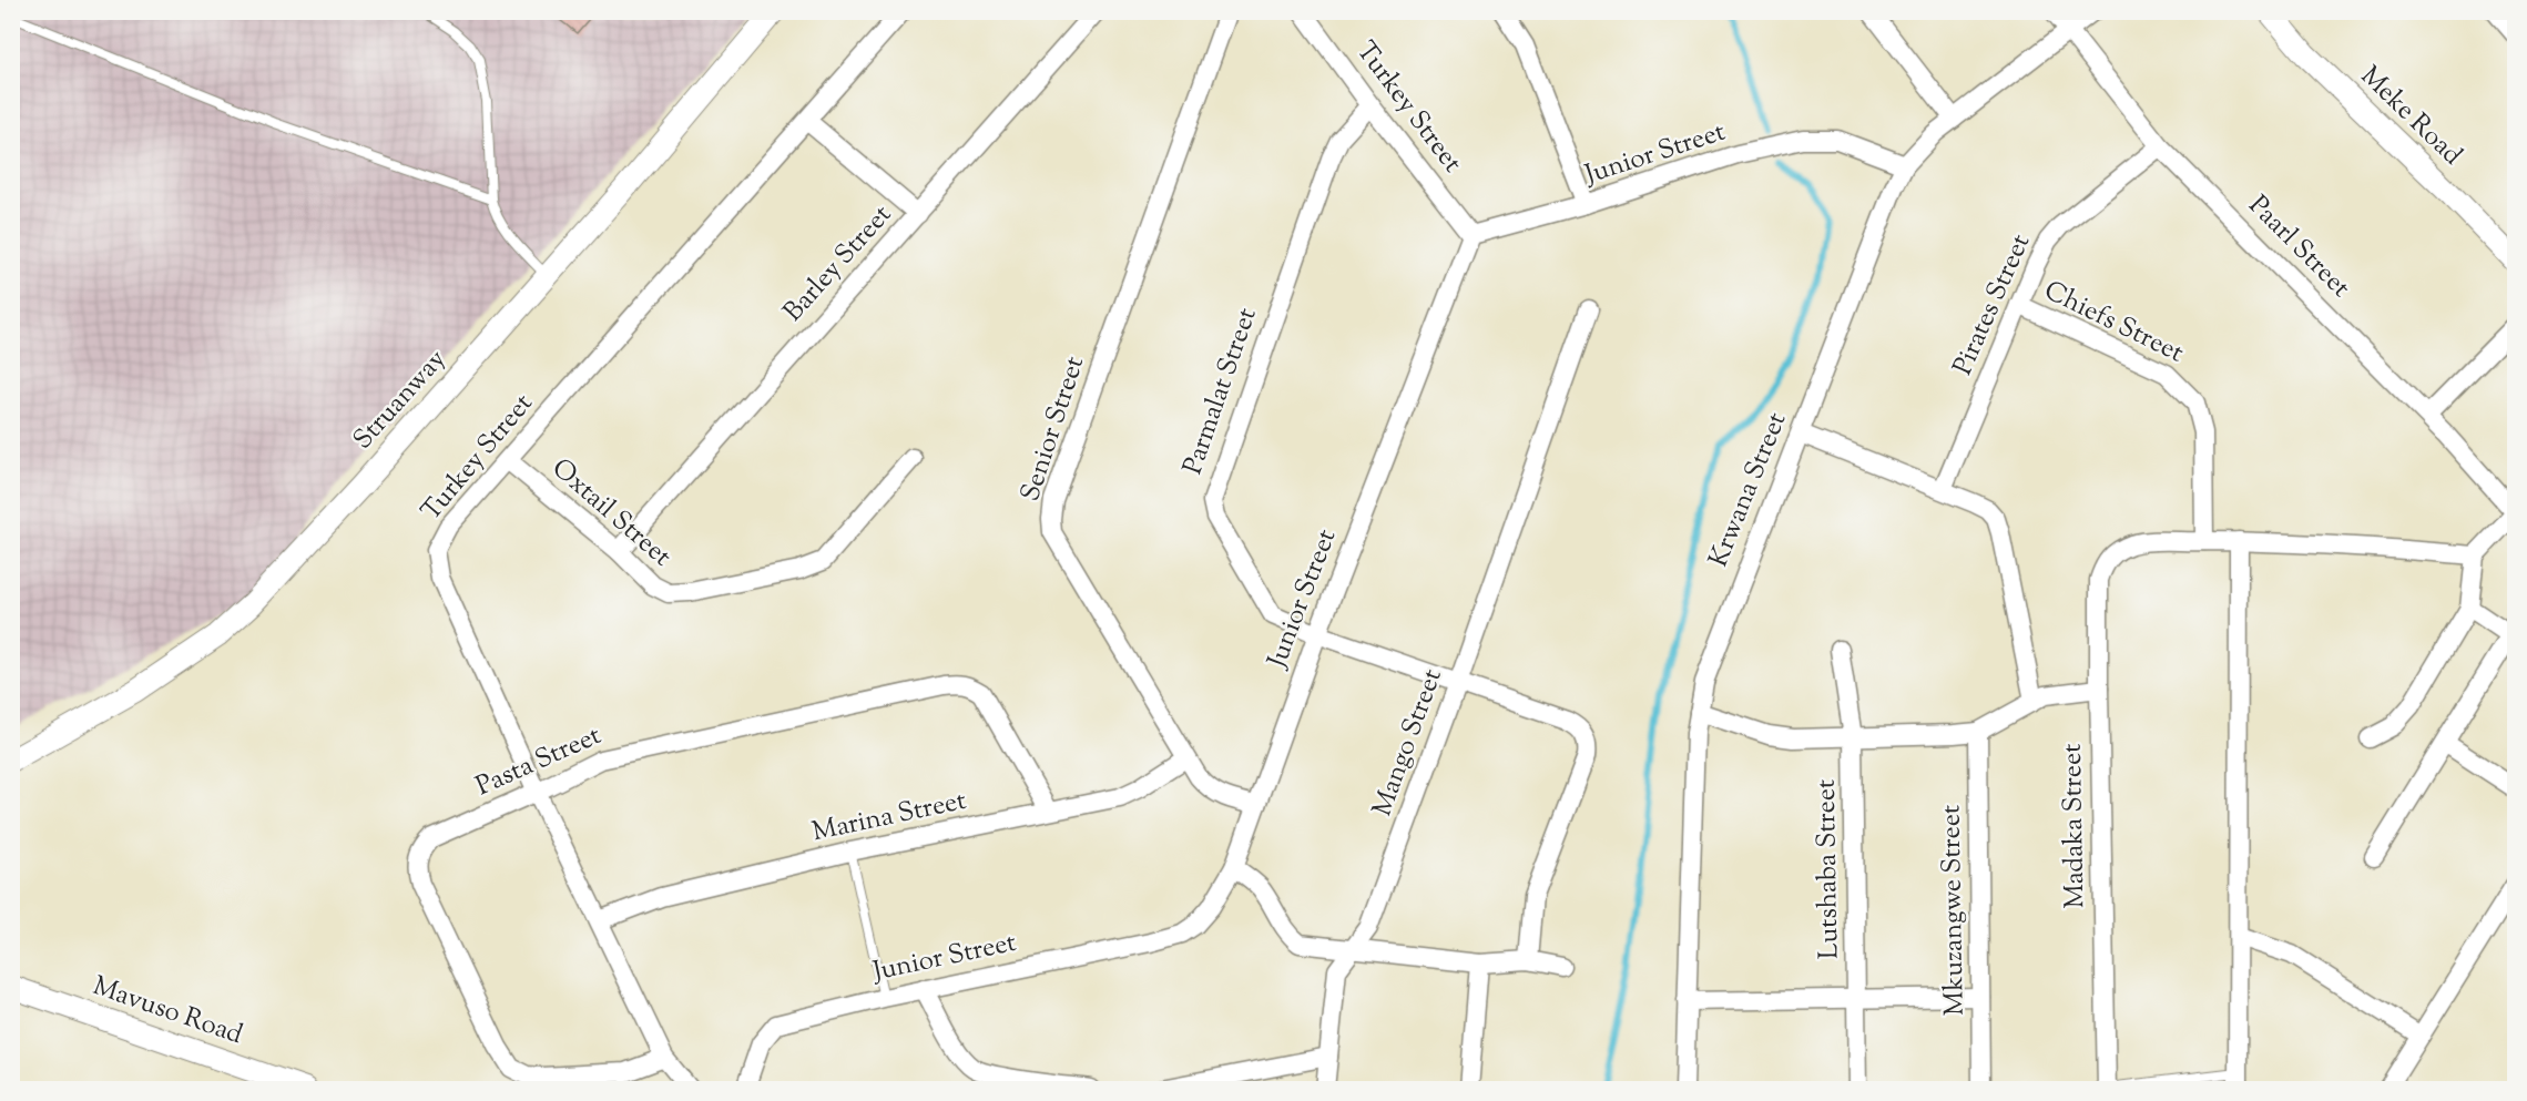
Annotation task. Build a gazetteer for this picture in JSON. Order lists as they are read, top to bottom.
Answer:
{
  "streets": {
    "street": [
      "Turkey Street",
      "Meke Road",
      "Junior Street",
      "Paarl Street",
      "Barley Street",
      "Pirates Street",
      "Chiefs Street",
      "Parmalat Street",
      "Struanway",
      "Senior Street",
      "Krwana Street",
      "Oxtail Street",
      "Mango Street",
      "Pasta Street",
      "Marina Street",
      "Madaka Street",
      "Lutshaba Street",
      "Mkuzangwe Street",
      "Mavuso Road"
    ]
  },
  "crossings": [
    ["Turkey Street", "Junior Street"],
    ["Turkey Street", "Parmalat Street"],
    ["Turkey Street", "Oxtail Street"],
    ["Turkey Street", "Pasta Street"],
    ["Turkey Street", "Marina Street"],
    ["Junior Street", "Parmalat Street"],
    ["Junior Street", "Senior Street"],
    ["Junior Street", "Krwana Street"],
    ["Paarl Street", "Pirates Street"],
    ["Paarl Street", "Krwana Street"],
    ["Barley Street", "Oxtail Street"],
    ["Pirates Street", "Chiefs Street"],
    ["Chiefs Street", "Madaka Street"],
    ["Parmalat Street", "Mango Street"],
    ["Senior Street", "Marina Street"],
    ["Pasta Street", "Marina Street"]
  ]
}
